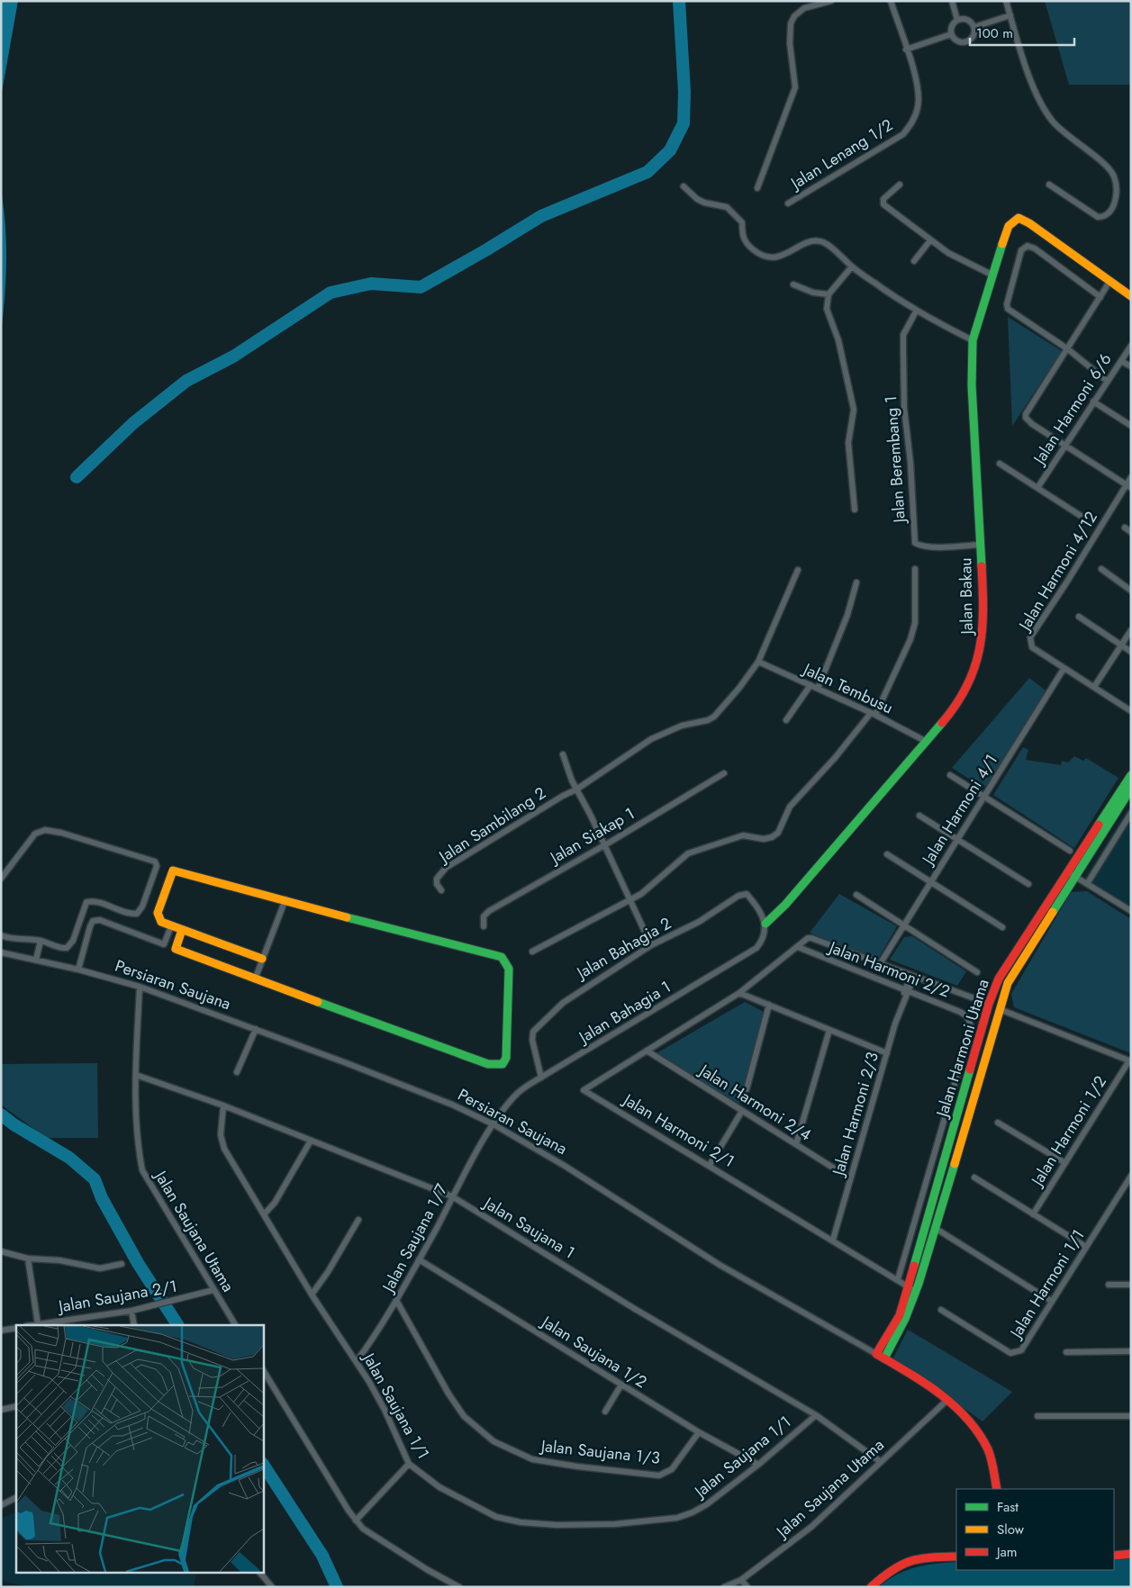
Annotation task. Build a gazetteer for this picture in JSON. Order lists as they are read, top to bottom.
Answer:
{
  "streets": {
    "street": [
      "Jalan Lenang 1/2",
      "Jalan Harmoni 6/6",
      "Jalan Berembang 1",
      "Jalan Harmoni 4/12",
      "Jalan Bakau",
      "Jalan Tembusu",
      "Jalan Harmoni 4/1",
      "Jalan Sambilang 2",
      "Jalan Siakap 1",
      "Jalan Bahagia 2",
      "Jalan Harmoni 2/2",
      "Persiaran Saujana",
      "Jalan Bahagia 1",
      "Jalan Harmoni Utama",
      "Jalan Harmoni 2/4",
      "Jalan Harmoni 2/3",
      "Jalan Harmoni 2/1",
      "Jalan Harmoni 1/2",
      "Jalan Saujana 1",
      "Jalan Saujana Utama",
      "Jalan Saujana 1/7",
      "Jalan Harmoni 1/1",
      "Jalan Saujana 2/1",
      "Jalan Saujana 1/2",
      "Jalan Saujana 1/1",
      "Jalan Saujana 1/3"
    ]
  },
  "crossings": [
    ["Jalan Berembang 1", "Jalan Bakau"],
    ["Jalan Harmoni 4/12", "Jalan Harmoni 4/1"],
    ["Jalan Bakau", "Jalan Tembusu"],
    ["Jalan Bakau", "Jalan Bahagia 2"],
    ["Jalan Bakau", "Jalan Bahagia 1"],
    ["Jalan Harmoni 4/1", "Jalan Harmoni 2/1"],
    ["Jalan Bahagia 2", "Jalan Bahagia 1"],
    ["Jalan Harmoni 2/2", "Jalan Harmoni 2/3"],
    ["Jalan Harmoni 2/2", "Jalan Harmoni 2/1"],
    ["Persiaran Saujana", "Jalan Bahagia 1"],
    ["Persiaran Saujana", "Jalan Harmoni Utama"],
    ["Persiaran Saujana", "Jalan Saujana Utama"],
    ["Persiaran Saujana", "Jalan Saujana 1/7"],
    ["Jalan Bahagia 1", "Jalan Saujana 1/7"],
    ["Jalan Harmoni Utama", "Jalan Harmoni 2/1"],
    ["Jalan Harmoni 2/4", "Jalan Harmoni 2/3"],
    ["Jalan Harmoni 2/4", "Jalan Harmoni 2/1"],
    ["Jalan Harmoni 2/3", "Jalan Harmoni 2/1"],
    ["Jalan Saujana 1", "Jalan Saujana Utama"],
    ["Jalan Saujana 1", "Jalan Saujana 1/7"],
    ["Jalan Saujana 1", "Jalan Saujana 1/1"],
    ["Jalan Saujana Utama", "Jalan Saujana 2/1"],
    ["Jalan Saujana 1/7", "Jalan Saujana 1/2"],
    ["Jalan Saujana 1/7", "Jalan Saujana 1/1"],
    ["Jalan Saujana 1/7", "Jalan Saujana 1/3"],
    ["Jalan Saujana 1/2", "Jalan Saujana 1/1"],
    ["Jalan Saujana 1/2", "Jalan Saujana 1/3"]
  ],
  "legend": ["Fast", "Slow", "Jam"],
  "scale_bar": "100 m"
}
